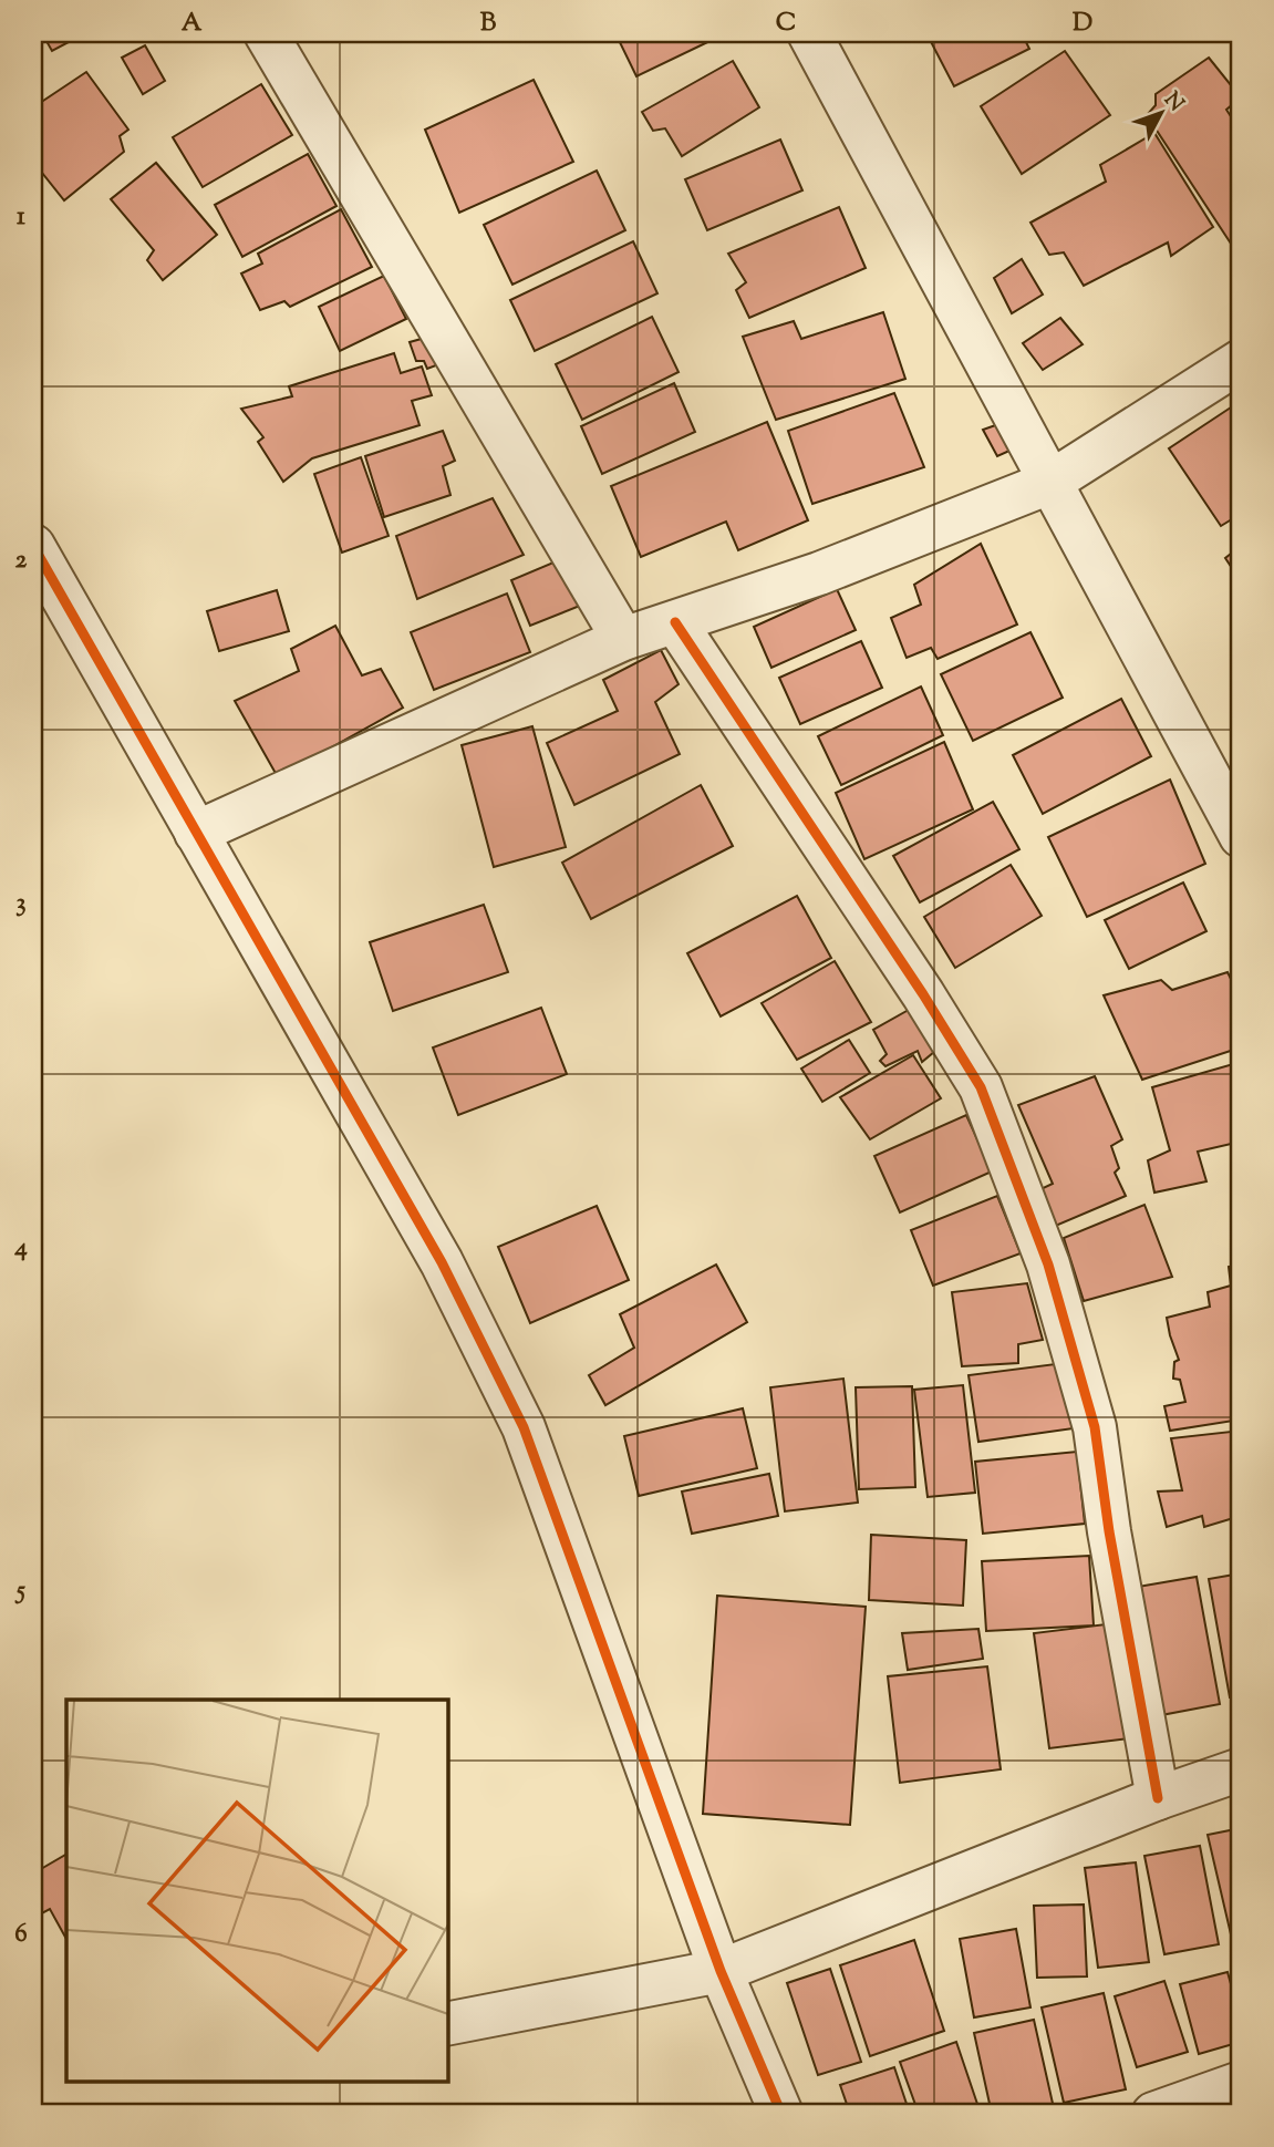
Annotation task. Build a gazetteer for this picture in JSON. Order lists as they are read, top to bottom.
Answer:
{
  "north": "top right",
  "grid": {
    "columns": [
      "A",
      "B",
      "C",
      "D"
    ],
    "rows": [
      "1",
      "2",
      "3",
      "4",
      "5",
      "6"
    ]
  }
}
